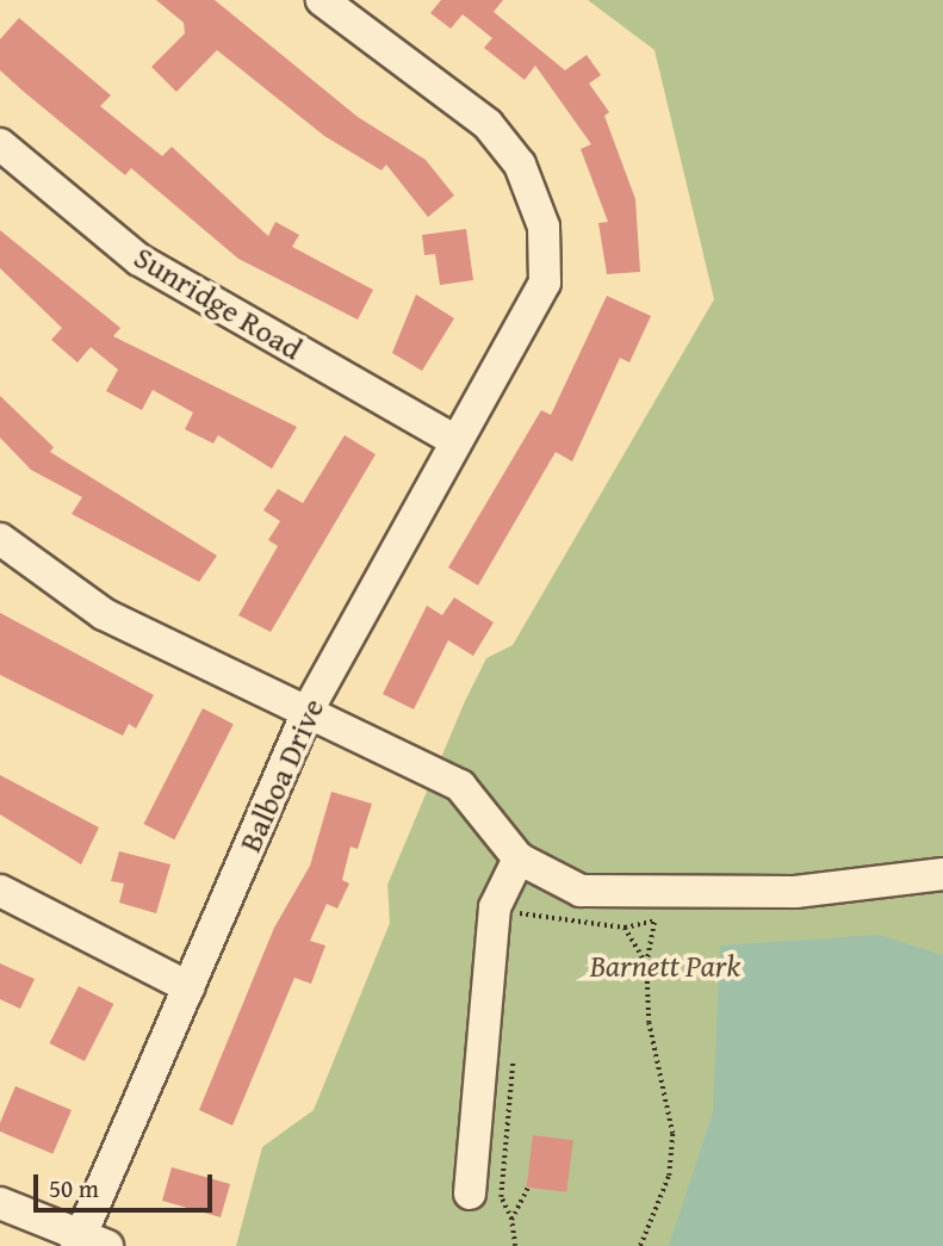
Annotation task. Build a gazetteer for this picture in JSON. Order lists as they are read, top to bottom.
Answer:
{
  "streets": {
    "street": ["Sunridge Road", "Balboa Drive"]
  },
  "crossings": [
    ["Sunridge Road", "Balboa Drive"]
  ],
  "parks": ["Barnett Park"],
  "scale_bar": "50 m"
}
